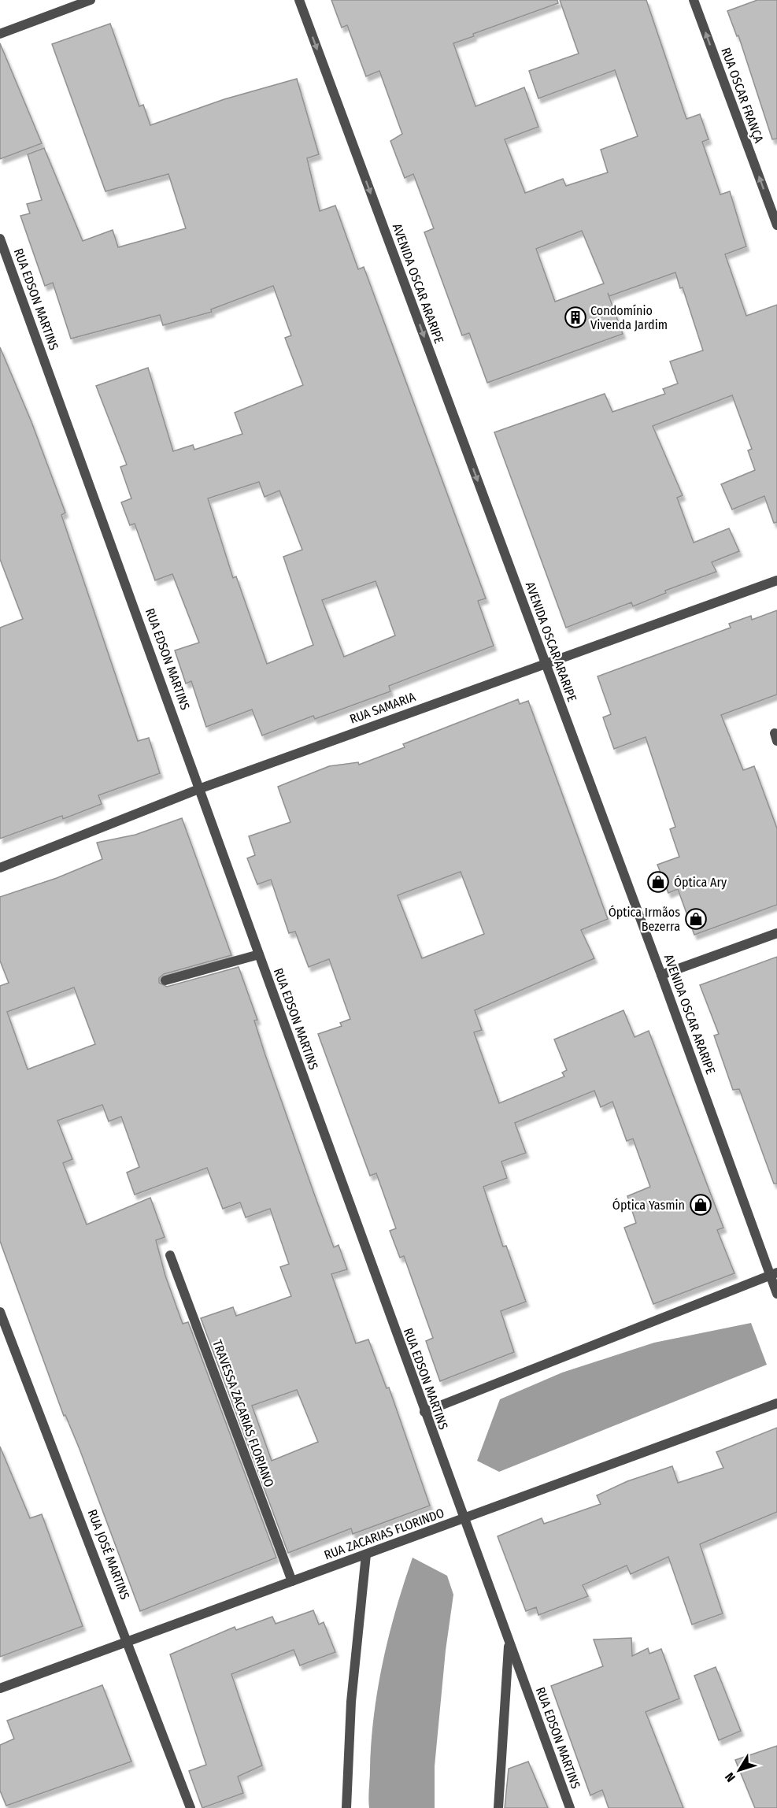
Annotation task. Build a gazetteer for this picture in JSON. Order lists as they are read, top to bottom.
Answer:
{
  "streets": {
    "street": [
      "RUA OSCAR FRANÇA",
      "AVENIDA OSCAR ARARIPE",
      "RUA EDSON MARTINS",
      "RUA SAMARIA",
      "TRAVESSA ZACARIAS FLORIANO",
      "RUA ZACARIAS FLORINDO",
      "RUA JOSÉ MARTINS"
    ]
  },
  "crossings": [
    ["AVENIDA OSCAR ARARIPE", "RUA SAMARIA"],
    ["RUA EDSON MARTINS", "RUA SAMARIA"],
    ["RUA EDSON MARTINS", "RUA ZACARIAS FLORINDO"],
    ["TRAVESSA ZACARIAS FLORIANO", "RUA ZACARIAS FLORINDO"],
    ["RUA ZACARIAS FLORINDO", "RUA JOSÉ MARTINS"]
  ],
  "one_way": ["RUA OSCAR FRANÇA", "AVENIDA OSCAR ARARIPE"],
  "places": {
    "building": ["Condomínio Vivenda Jardim"],
    "shop": ["Óptica Ary", "Óptica Irmãos Bezerra", "Óptica Yasmin"]
  },
  "north": "bottom left"
}
